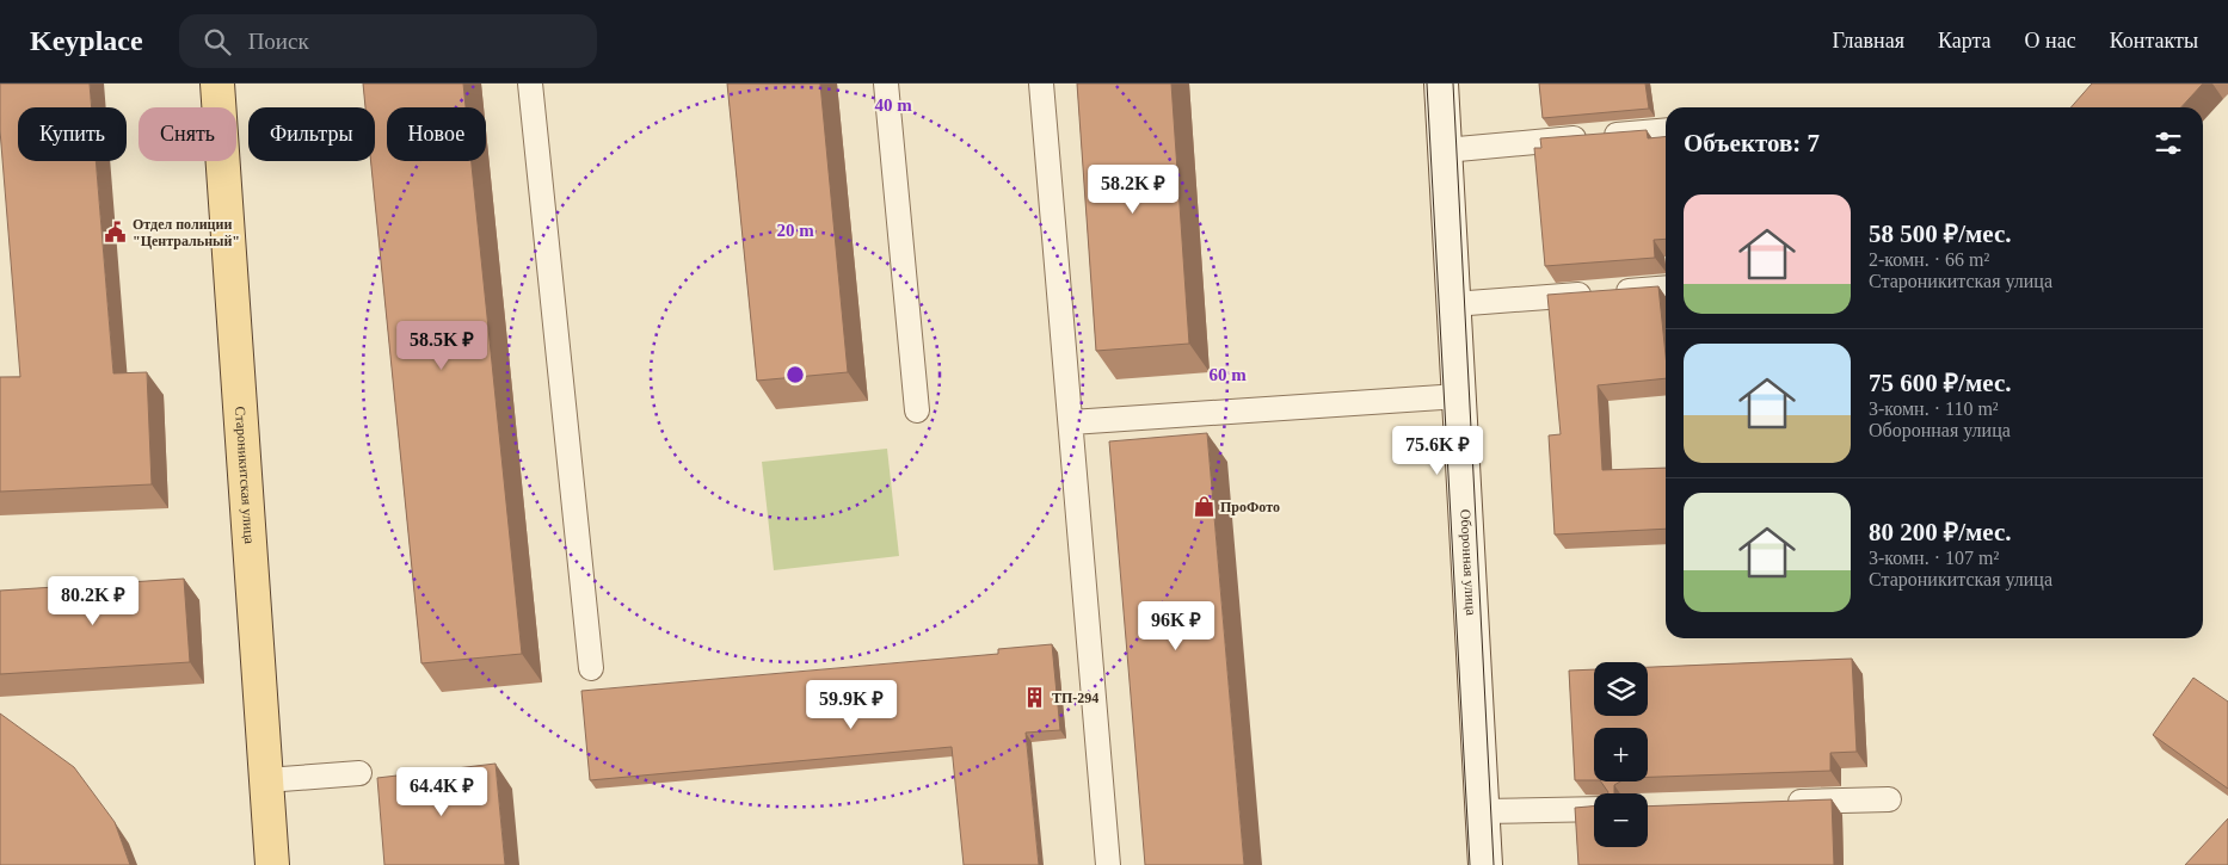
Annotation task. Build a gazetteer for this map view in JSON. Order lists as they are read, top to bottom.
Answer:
{
  "streets": {
    "main road": ["Староникитская улица", "Оборонная улица"]
  },
  "places": {
    "public building": ["Отдел полиции \"Центральный\""],
    "shop": ["ПроФото"],
    "building": ["ТП-294"]
  },
  "page": {
    "header": "Keyplace",
    "search": "Поиск",
    "nav": [
      "Главная",
      "Карта",
      "О нас",
      "Контакты"
    ],
    "chip": [
      "Купить",
      "Снять",
      "Фильтры",
      "Новое"
    ],
    "heading": "Объектов: 7",
    "price": [
      "58.2K ₽",
      "58.5K ₽",
      "75.6K ₽",
      "80.2K ₽",
      "96K ₽",
      "59.9K ₽",
      "64.4K ₽"
    ],
    "list": [
      {
        "name": "58 500 ₽/мес.",
        "note": "2-комн. · 66 m² · Староникитская улица"
      },
      {
        "name": "75 600 ₽/мес.",
        "note": "3-комн. · 110 m² · Оборонная улица"
      },
      {
        "name": "80 200 ₽/мес.",
        "note": "3-комн. · 107 m² · Староникитская улица"
      }
    ],
    "map_buttons": ["+", "−"]
  },
  "rings": ["40 m", "20 m", "60 m"]
}
